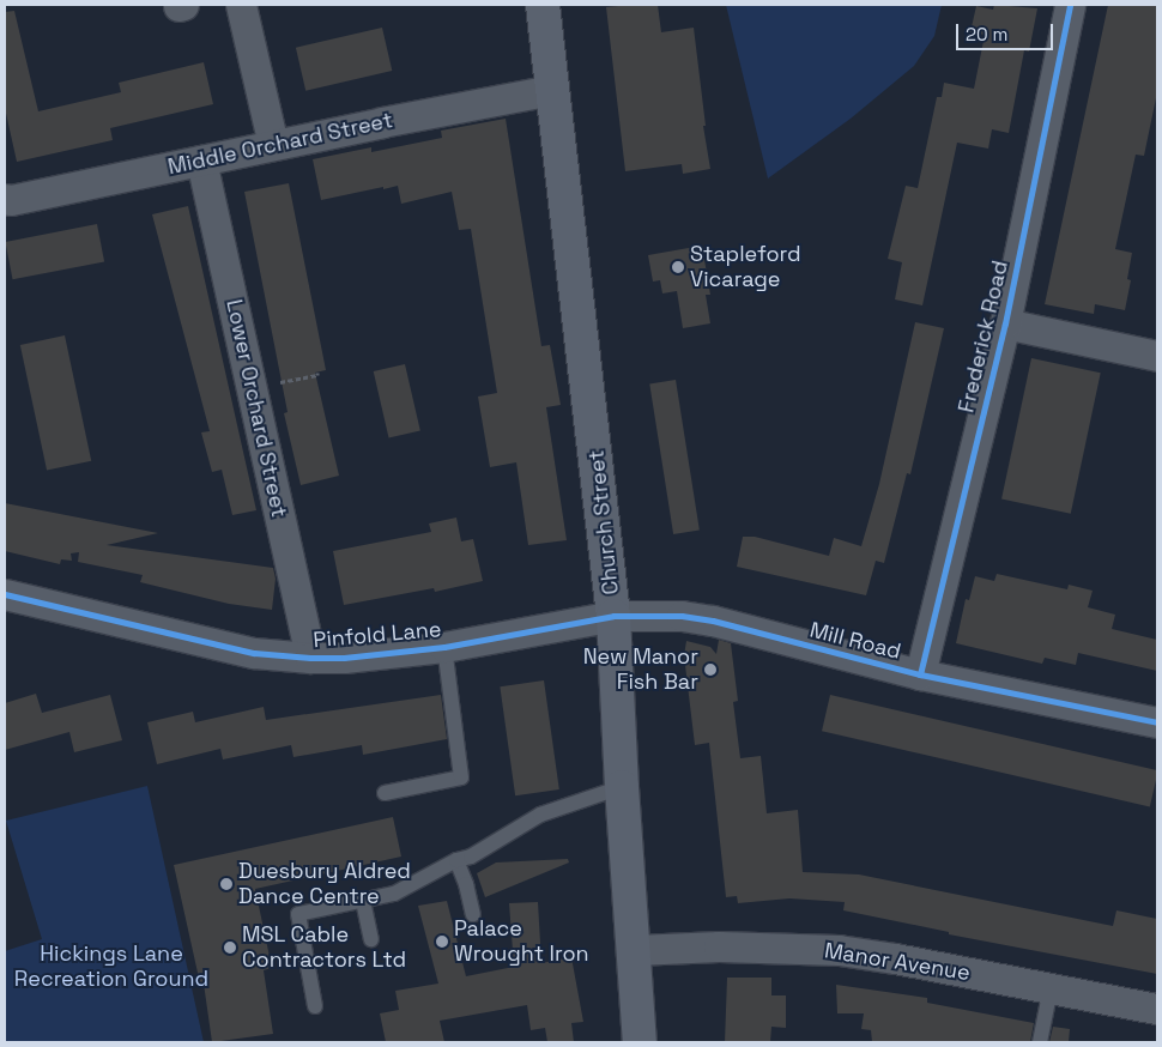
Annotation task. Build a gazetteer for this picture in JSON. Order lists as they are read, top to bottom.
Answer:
{
  "streets": {
    "main road": ["Church Street"],
    "street": [
      "Middle Orchard Street",
      "Frederick Road",
      "Lower Orchard Street",
      "Pinfold Lane",
      "Mill Road",
      "Manor Avenue"
    ]
  },
  "crossings": [
    ["Middle Orchard Street", "Lower Orchard Street"],
    ["Middle Orchard Street", "Church Street"],
    ["Frederick Road", "Mill Road"],
    ["Lower Orchard Street", "Pinfold Lane"],
    ["Church Street", "Pinfold Lane"],
    ["Church Street", "Mill Road"],
    ["Church Street", "Manor Avenue"],
    ["Pinfold Lane", "Mill Road"]
  ],
  "parks": ["Hickings Lane Recreation Ground"],
  "places": [
    "Stapleford Vicarage",
    "New Manor Fish Bar",
    "Duesbury Aldred Dance Centre",
    "Palace Wrought Iron",
    "MSL Cable Contractors Ltd"
  ],
  "scale_bar": "20 m"
}
